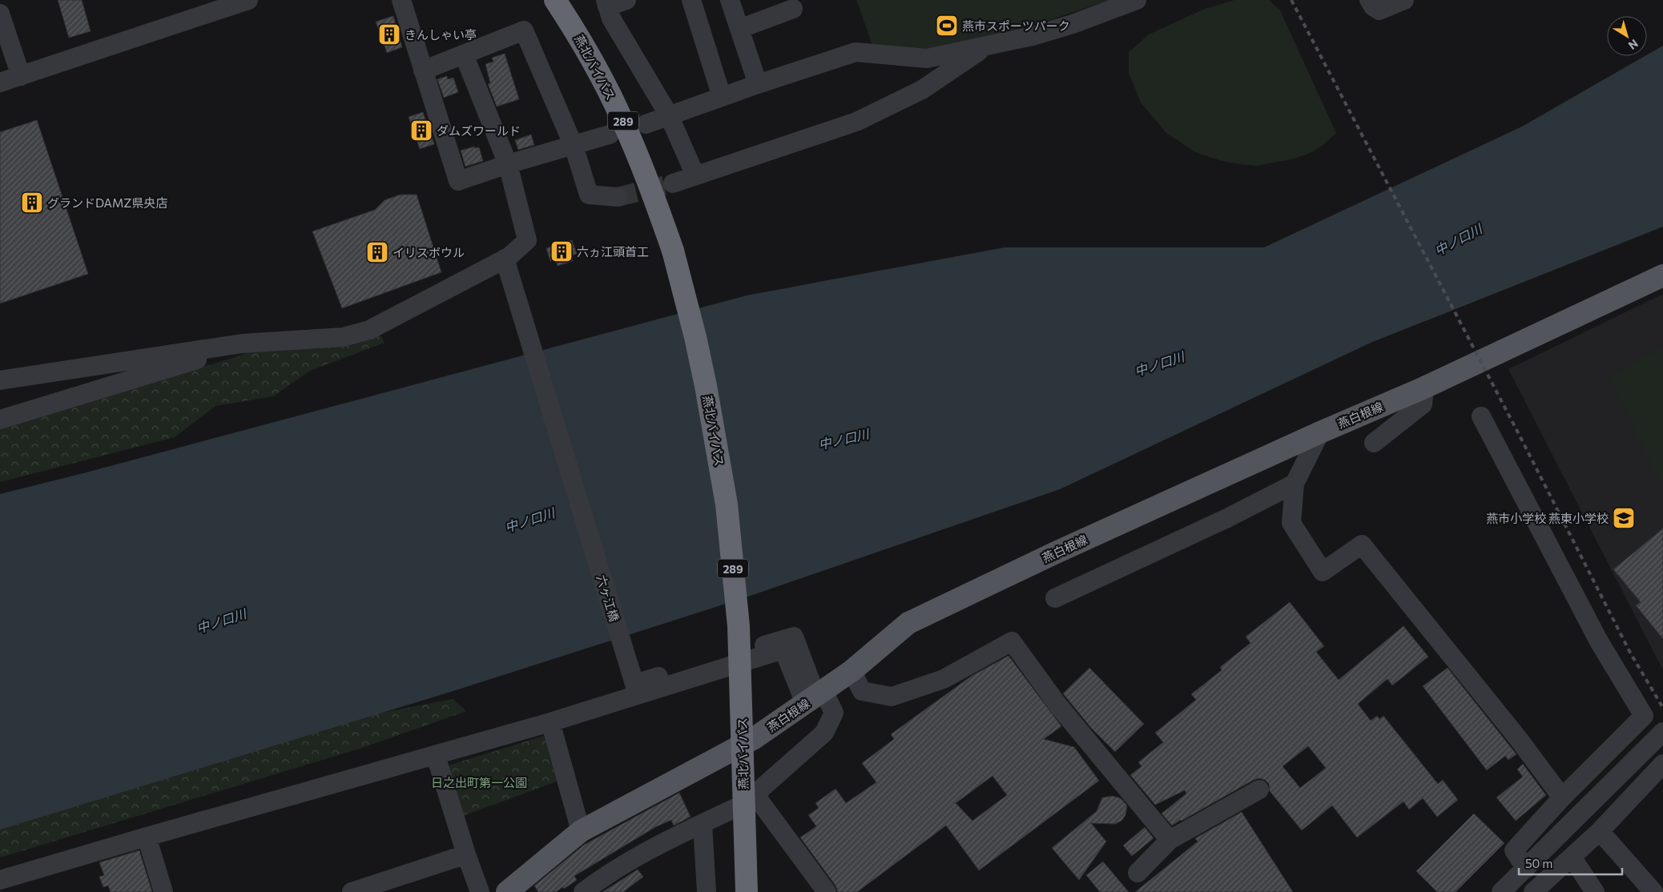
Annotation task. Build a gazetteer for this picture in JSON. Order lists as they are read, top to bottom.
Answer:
{
  "streets": {
    "highway": ["燕北バイパス", "289"],
    "main road": ["燕白根線"],
    "street": ["六ヶ江橋"]
  },
  "crossings": [
    ["燕白根線", "六ヶ江橋"]
  ],
  "water": ["中ノ口川"],
  "parks": ["日之出町第一公園"],
  "places": {
    "sports": ["燕市スポーツパーク"],
    "building": [
      "きんしゃい亭",
      "ダムズワールド",
      "グランドDAMZ県央店",
      "六ヵ江頭首工",
      "イリスボウル"
    ],
    "school or university": ["燕市小学校 燕東小学校"]
  },
  "scale_bar": "50 m",
  "north": "bottom right"
}
